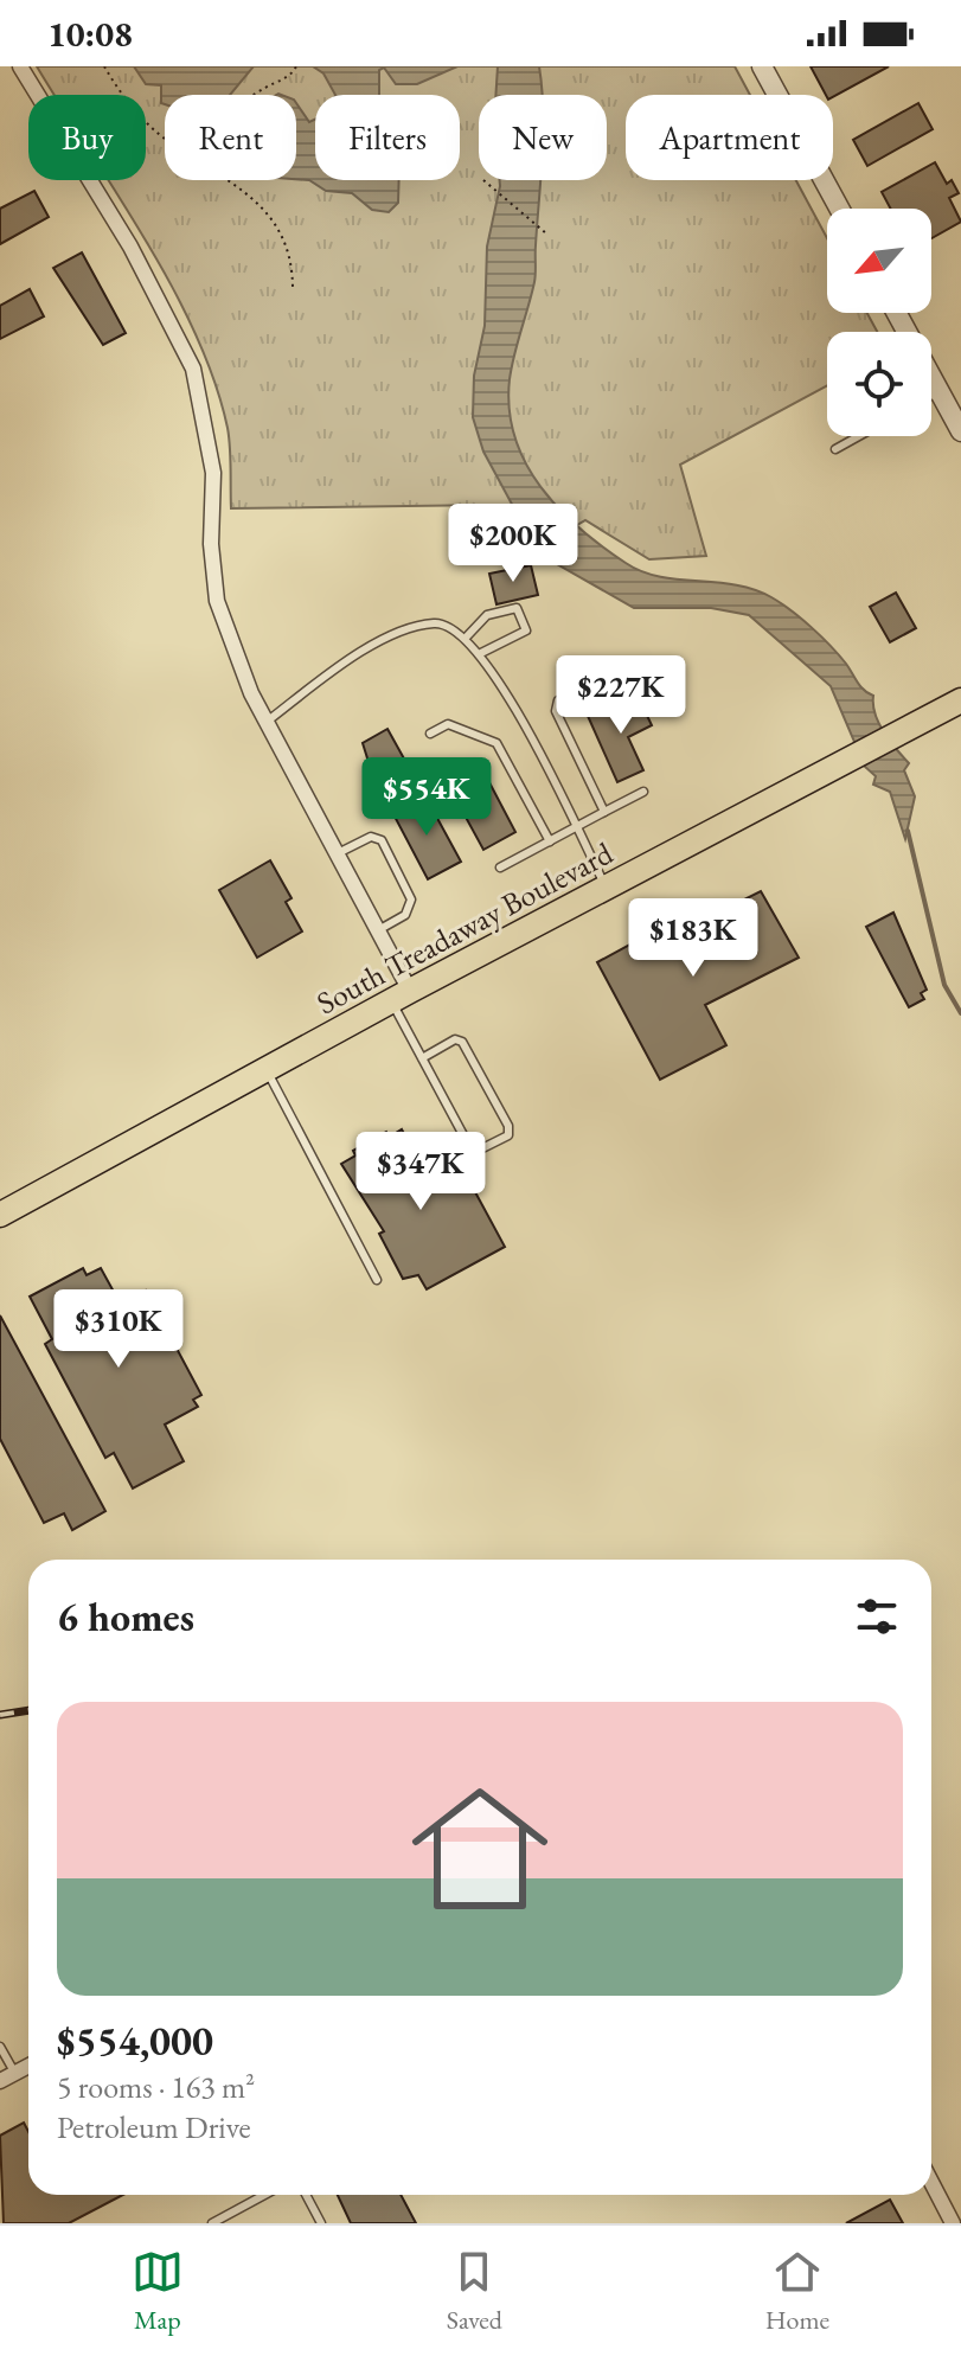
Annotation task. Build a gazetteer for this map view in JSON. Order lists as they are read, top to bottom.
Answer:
{
  "streets": {
    "main road": ["South Treadaway Boulevard"]
  },
  "north": "bottom left",
  "page": {
    "status": "10:08",
    "chip": [
      "Buy",
      "Rent",
      "Filters",
      "New",
      "Apartment"
    ],
    "price": [
      "$200K",
      "$227K",
      "$554K",
      "$183K",
      "$347K",
      "$310K"
    ],
    "heading": "6 homes",
    "list": [
      {
        "name": "$554,000",
        "note": "5 rooms · 163 m² · Petroleum Drive"
      }
    ],
    "tabs": ["Map", "Saved", "Home"]
  }
}
